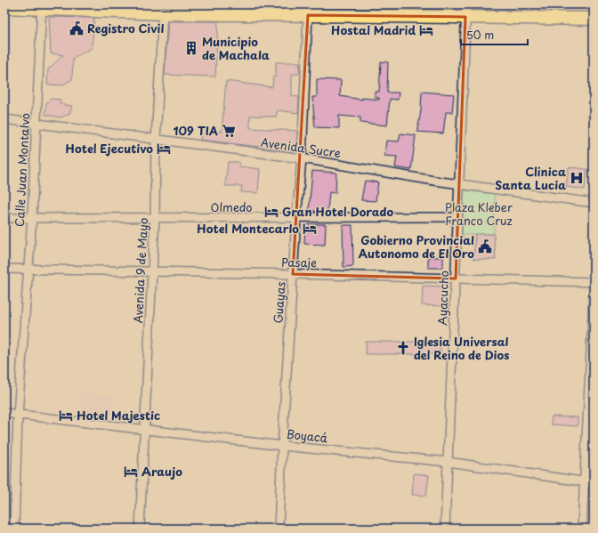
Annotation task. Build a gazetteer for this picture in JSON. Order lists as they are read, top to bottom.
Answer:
{
  "streets": {
    "street": [
      "Avenida Sucre",
      "Calle Juan Montalvo",
      "Olmedo",
      "Pasaje",
      "Avenida 9 de Mayo",
      "Ayacucho",
      "Guayas",
      "Boyacá"
    ]
  },
  "crossings": [
    ["Avenida Sucre", "Calle Juan Montalvo"],
    ["Avenida Sucre", "Avenida 9 de Mayo"],
    ["Avenida Sucre", "Ayacucho"],
    ["Avenida Sucre", "Guayas"],
    ["Calle Juan Montalvo", "Olmedo"],
    ["Calle Juan Montalvo", "Pasaje"],
    ["Calle Juan Montalvo", "Boyacá"],
    ["Olmedo", "Avenida 9 de Mayo"],
    ["Olmedo", "Ayacucho"],
    ["Olmedo", "Guayas"],
    ["Pasaje", "Avenida 9 de Mayo"],
    ["Pasaje", "Ayacucho"],
    ["Pasaje", "Guayas"],
    ["Avenida 9 de Mayo", "Boyacá"],
    ["Ayacucho", "Boyacá"],
    ["Guayas", "Boyacá"]
  ],
  "parks": ["Plaza Kleber Franco Cruz"],
  "places": {
    "public building": ["Registro Civil", "Gobierno Provincial Autonomo de El Oro"],
    "hotel": [
      "Hostal Madrid",
      "Hotel Ejecutivo",
      "Gran Hotel Dorado",
      "Hotel Montecarlo",
      "Hotel Majestic",
      "Araujo"
    ],
    "building": ["Municipio de Machala"],
    "supermarket": ["109 TIA"],
    "hospital": ["Clinica Santa Lucia"],
    "church": ["Iglesia Universal del Reino de Dios"]
  },
  "scale_bar": "50 m"
}
